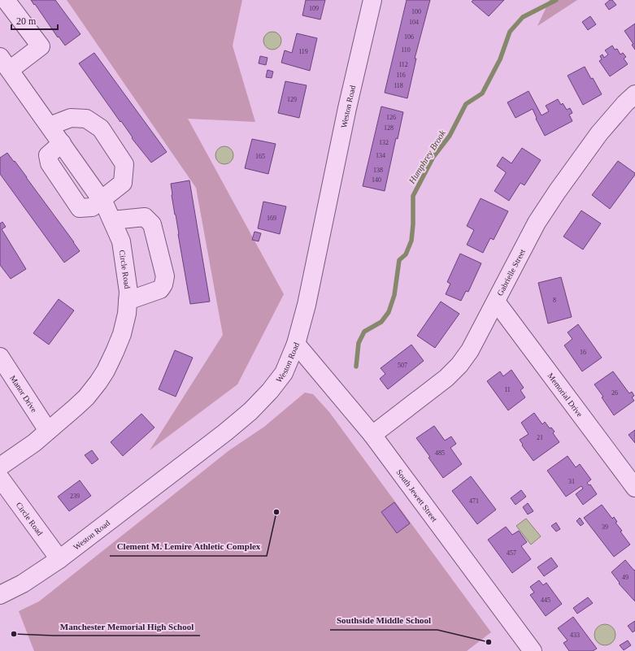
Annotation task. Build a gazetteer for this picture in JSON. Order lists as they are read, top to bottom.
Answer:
{
  "streets": {
    "street": [
      "Weston Road",
      "Circle Road",
      "Gabrielle Street",
      "Manor Drive",
      "Memorial Drive",
      "South Jewett Street"
    ]
  },
  "crossings": [
    ["Weston Road", "Circle Road"],
    ["Weston Road", "South Jewett Street"],
    ["Circle Road", "Manor Drive"],
    ["Gabrielle Street", "Memorial Drive"],
    ["Gabrielle Street", "South Jewett Street"]
  ],
  "water": ["Humphrey Brook"],
  "places": ["Clement M. Lemire Athletic Complex", "Manchester Memorial High School", "Southside Middle School"],
  "house_numbers": [
    "109",
    "100",
    "104",
    "106",
    "110",
    "119",
    "112",
    "116",
    "118",
    "129",
    "126",
    "128",
    "132",
    "134",
    "165",
    "138",
    "140",
    "169",
    "8",
    "16",
    "507",
    "11",
    "26",
    "21",
    "485",
    "31",
    "239",
    "471",
    "39",
    "457",
    "49",
    "445",
    "433"
  ],
  "scale_bar": "20 m"
}
